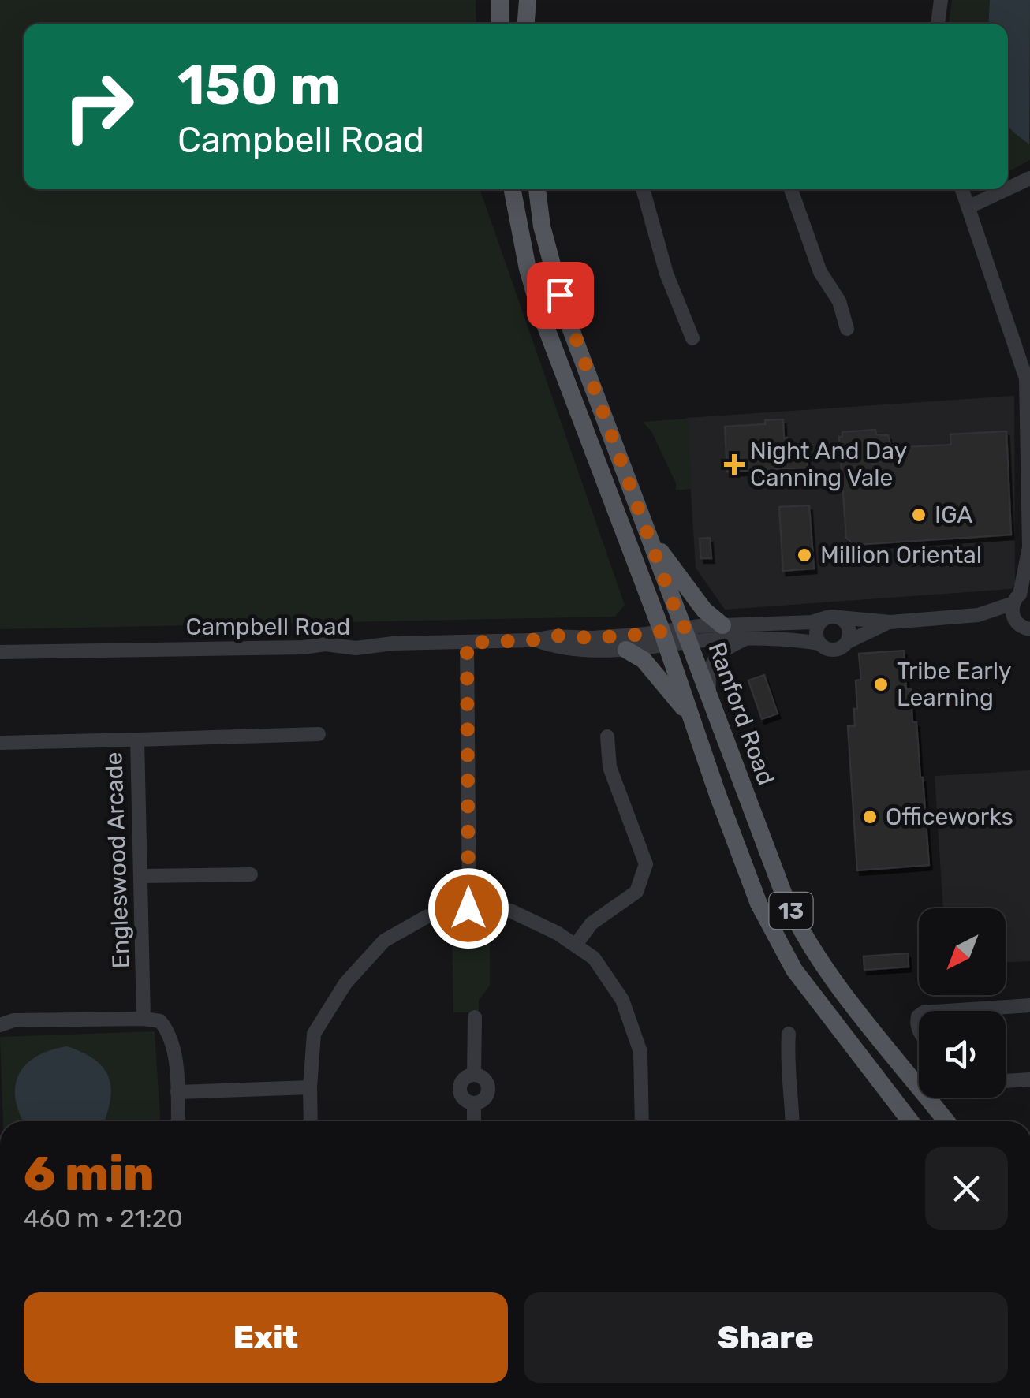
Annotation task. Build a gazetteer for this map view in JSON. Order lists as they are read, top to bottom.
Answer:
{
  "streets": {
    "main road": ["Ranford Road", "13"],
    "street": ["Campbell Road", "Engleswood Arcade"]
  },
  "crossings": [
    ["Campbell Road", "Ranford Road"]
  ],
  "places": {
    "health": ["Night And Day Canning Vale"],
    "other": [
      "IGA",
      "Million Oriental",
      "Tribe Early Learning",
      "Officeworks"
    ]
  },
  "north": "bottom left",
  "page": {
    "turn": ["150 m", "Campbell Road"],
    "heading": ["6 min", "460 m · 21:20"],
    "buttons": ["Exit", "Share"]
  }
}
